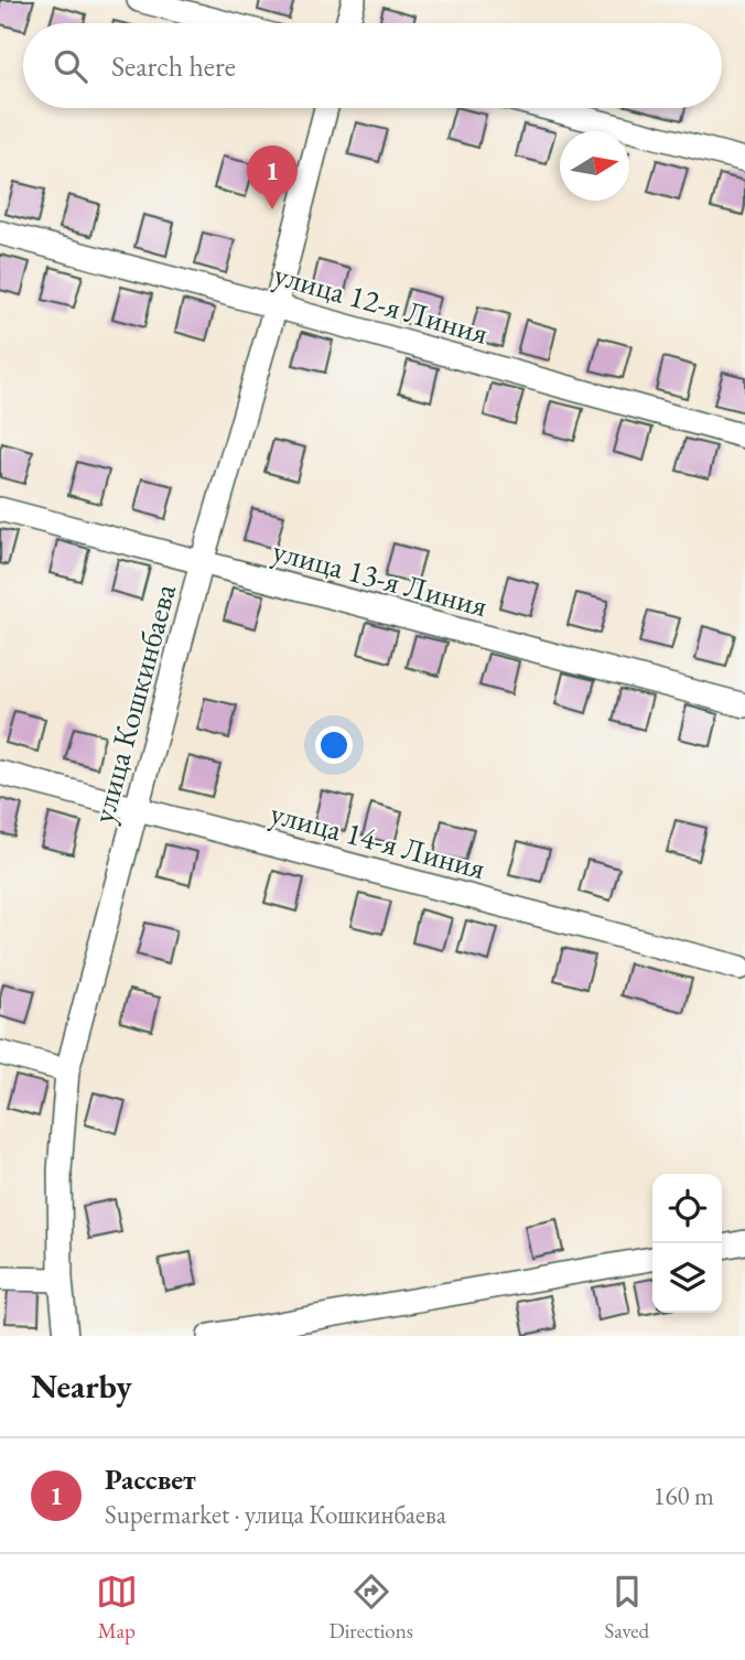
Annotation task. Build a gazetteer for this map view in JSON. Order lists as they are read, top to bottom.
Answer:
{
  "streets": {
    "street": [
      "улица 12-я Линия",
      "улица 13-я Линия",
      "улица Кошкинбаева",
      "улица 14-я Линия"
    ]
  },
  "crossings": [
    ["улица 12-я Линия", "улица Кошкинбаева"],
    ["улица 13-я Линия", "улица Кошкинбаева"],
    ["улица Кошкинбаева", "улица 14-я Линия"]
  ],
  "north": "right",
  "page": {
    "search": "Search here",
    "pins": "1",
    "heading": "Nearby",
    "list": [
      {
        "mark": "1",
        "name": "Рассвет",
        "note": "Supermarket · улица Кошкинбаева",
        "value": "160 m"
      }
    ],
    "nav": ["Map", "Directions", "Saved"]
  }
}
